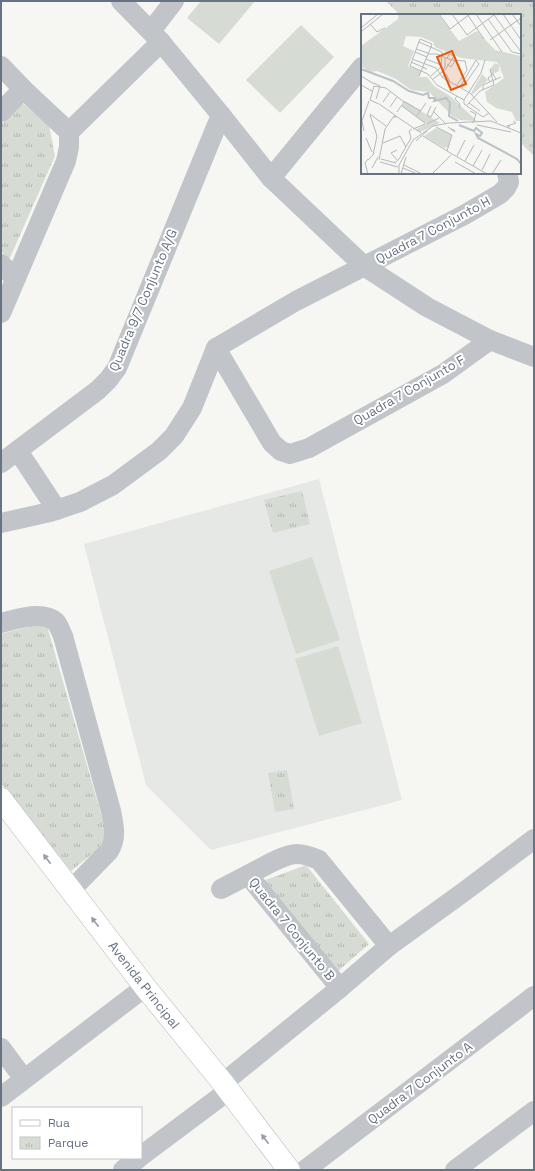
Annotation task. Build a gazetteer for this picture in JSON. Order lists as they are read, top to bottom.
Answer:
{
  "streets": {
    "street": [
      "Quadra 7 Conjunto H",
      "Quadra 9/7 Conjunto A/G",
      "Quadra 7 Conjunto F",
      "Quadra 7 Conjunto B",
      "Avenida Principal",
      "Quadra 7 Conjunto A"
    ]
  },
  "one_way": ["Avenida Principal"],
  "legend": ["Rua", "Parque"]
}
